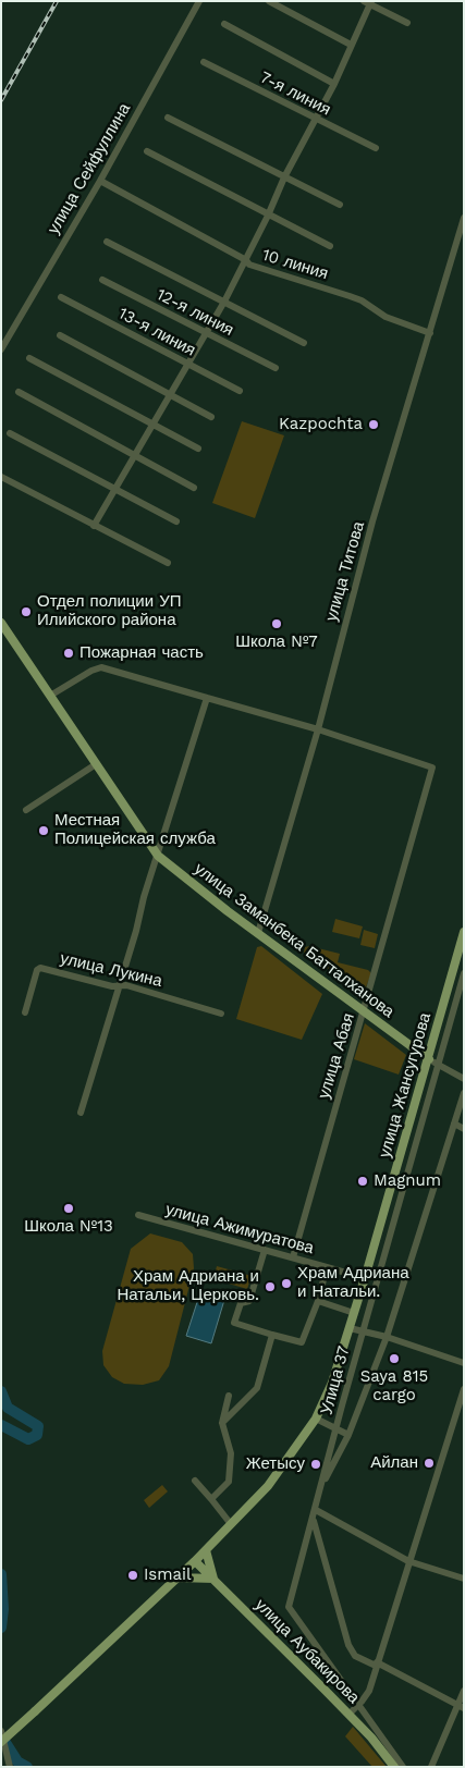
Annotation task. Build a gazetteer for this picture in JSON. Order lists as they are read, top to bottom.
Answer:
{
  "streets": {
    "main road": ["улица Заманбека Батталханова", "улица Жансугурова", "улица Аубакирова"],
    "street": [
      "7-я линия",
      "улица Сейфуллина",
      "10 линия",
      "12-я линия",
      "13-я линия",
      "улица Титова",
      "улица Лукина",
      "улица Абая",
      "улица Ажимуратова",
      "Улица 37"
    ]
  },
  "crossings": [
    ["улица Сейфуллина", "10 линия"],
    ["10 линия", "улица Титова"],
    ["улица Титова", "улица Заманбека Батталханова"],
    ["улица Титова", "улица Абая"],
    ["улица Заманбека Батталханова", "улица Абая"],
    ["улица Заманбека Батталханова", "улица Жансугурова"],
    ["улица Абая", "улица Ажимуратова"],
    ["улица Жансугурова", "улица Аубакирова"]
  ],
  "places": [
    "Kazpochta",
    "Отдел полиции УП Илийского района",
    "Школа №7",
    "Пожарная часть",
    "Местная Полицейская служба",
    "Magnum",
    "Школа №13",
    "Храм Адриана и Натальи.",
    "Храм Адриана и Натальи, Церковь.",
    "Saya 815 cargo",
    "Айлан",
    "Жетысу",
    "Ismail"
  ]
}
